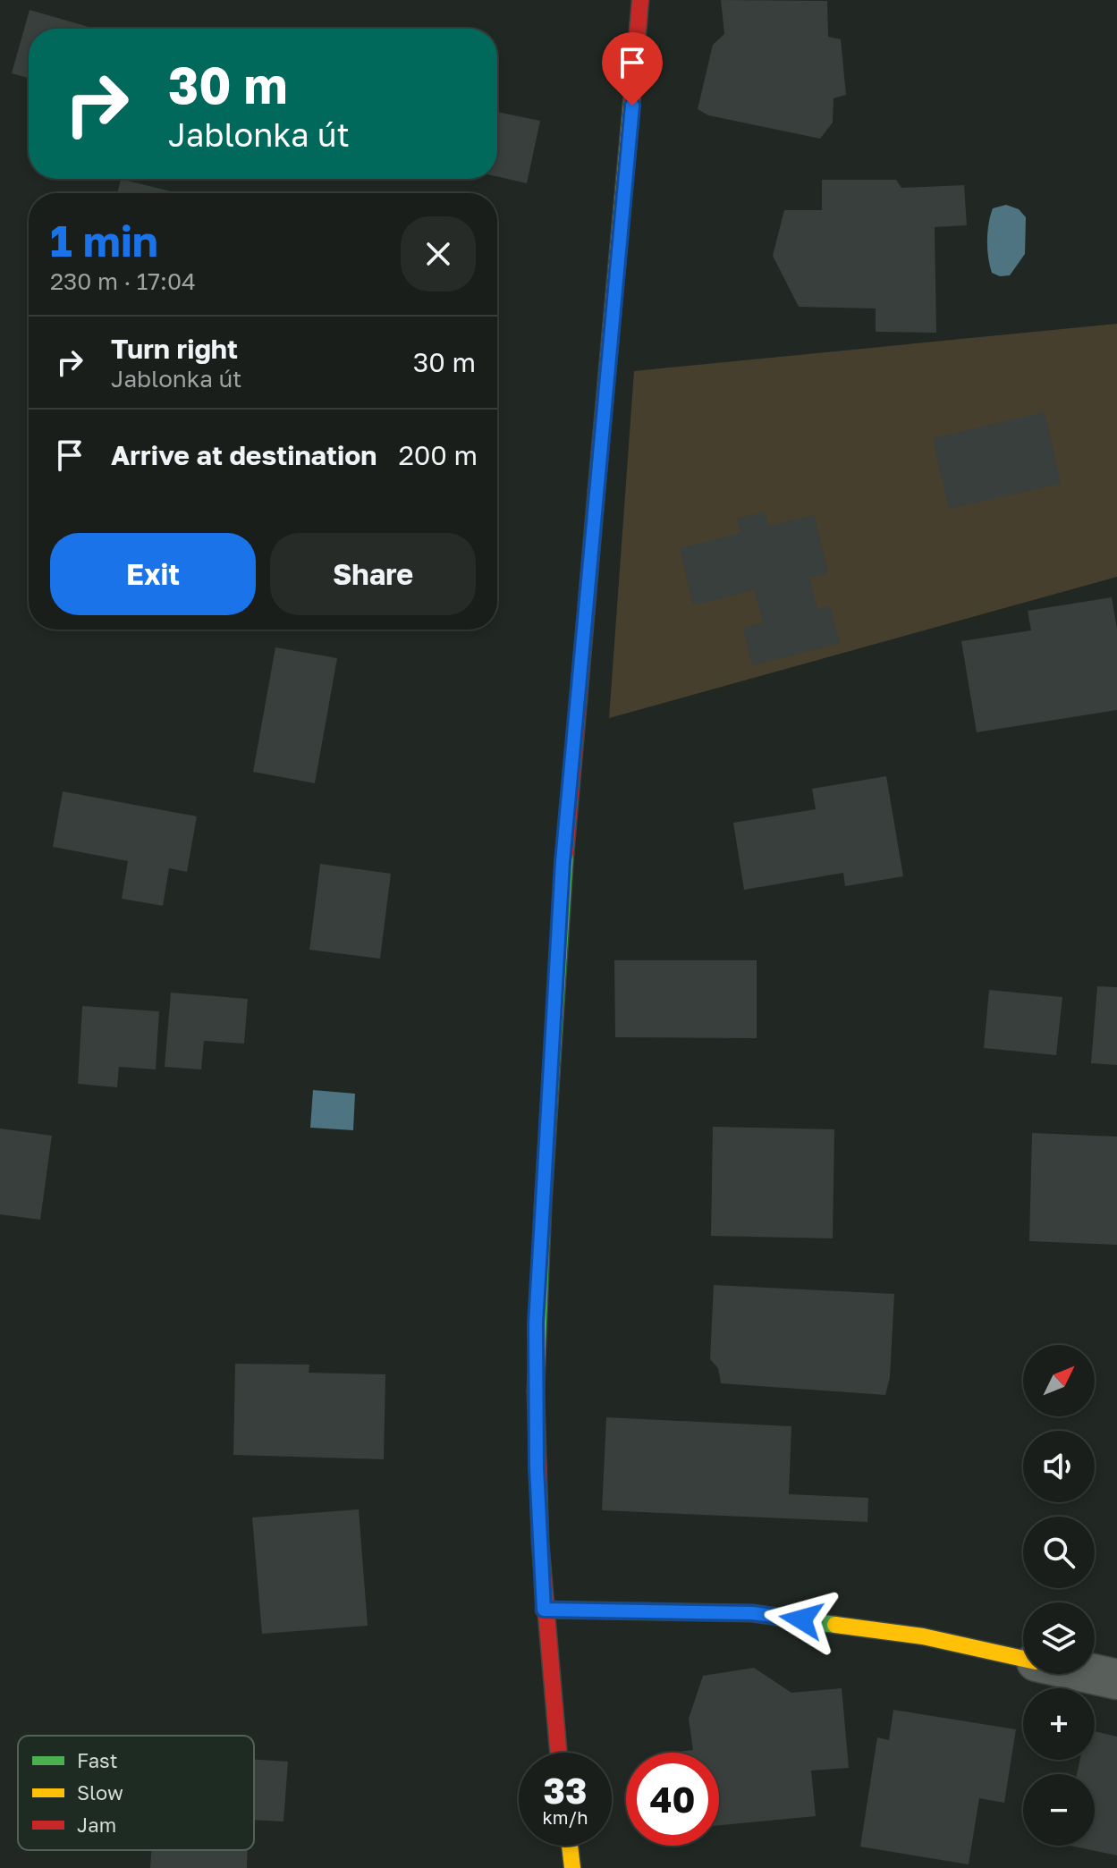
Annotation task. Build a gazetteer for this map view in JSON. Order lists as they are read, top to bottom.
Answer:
{
  "legend": ["Fast", "Slow", "Jam"],
  "north": "top right",
  "page": {
    "turn": ["30 m", "Jablonka út"],
    "heading": ["1 min", "230 m · 17:04"],
    "list": [
      {
        "name": "Turn right",
        "note": "Jablonka út",
        "value": "30 m"
      },
      {
        "name": "Arrive at destination",
        "value": "200 m"
      }
    ],
    "buttons": ["Exit", "Share"],
    "map_buttons": ["+", "−"],
    "speed": "33 km/h",
    "limit": "40"
  }
}
